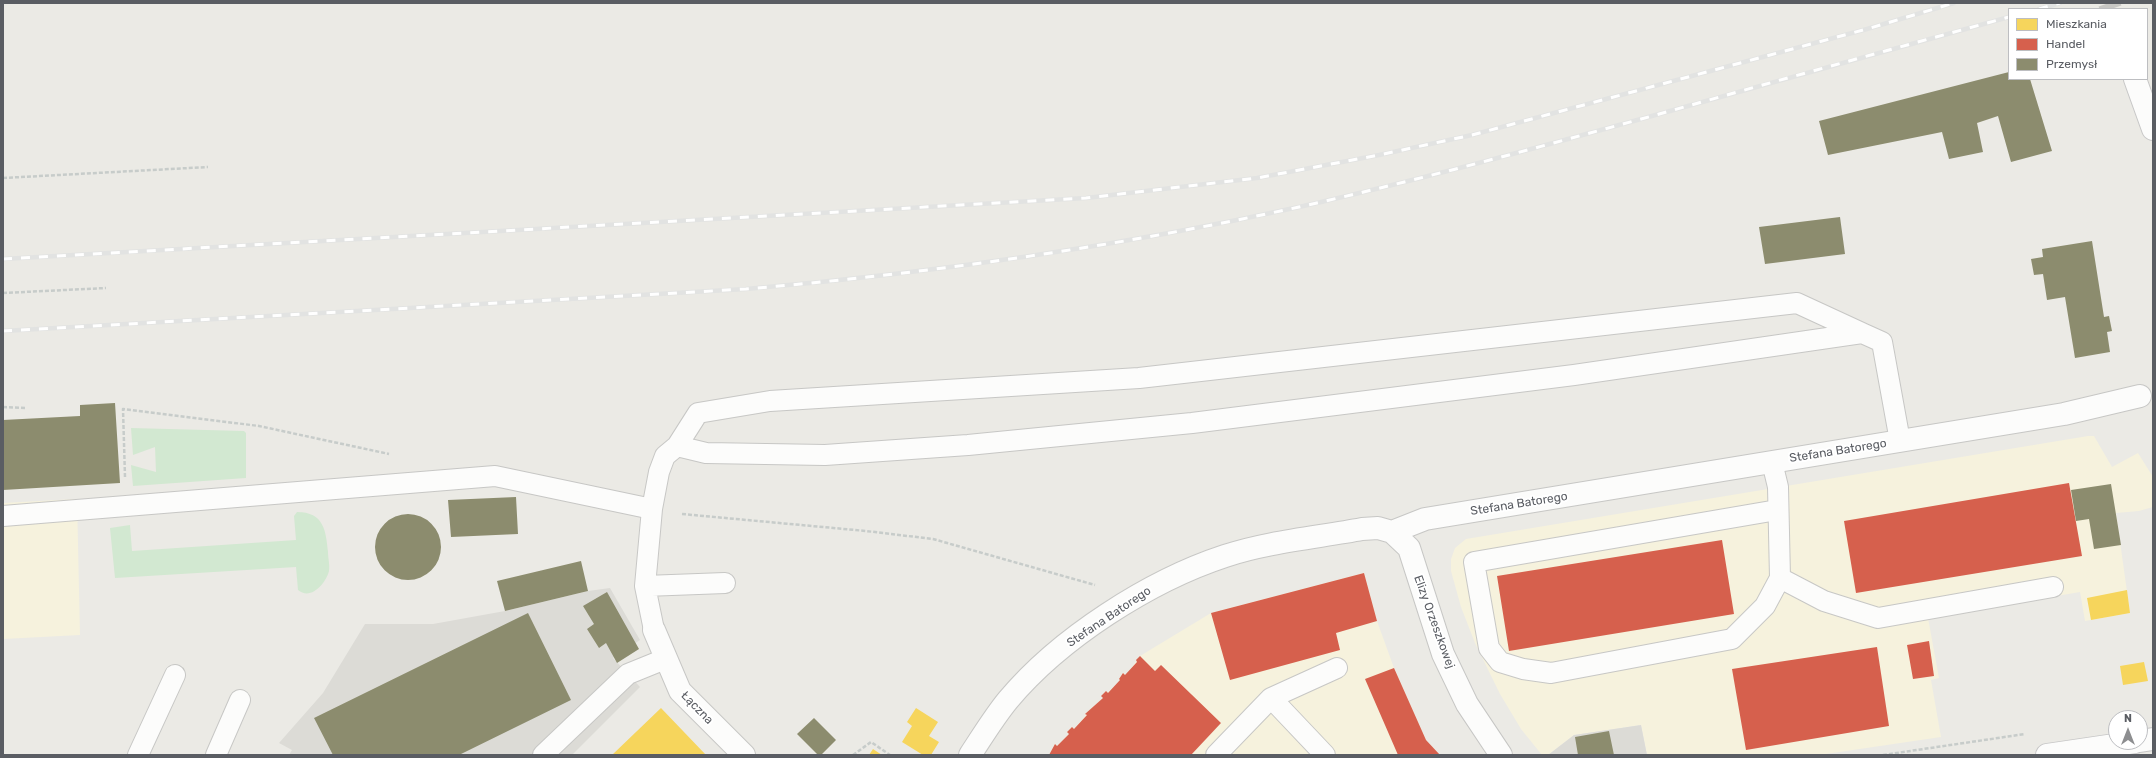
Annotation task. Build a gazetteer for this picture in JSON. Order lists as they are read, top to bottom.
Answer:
{
  "streets": {
    "street": ["Stefana Batorego", "Elizy Orzeszkowej", "Łączna"]
  },
  "crossings": [
    ["Stefana Batorego", "Elizy Orzeszkowej"]
  ],
  "legend": ["Mieszkania", "Handel", "Przemysł"],
  "north": "top"
}
